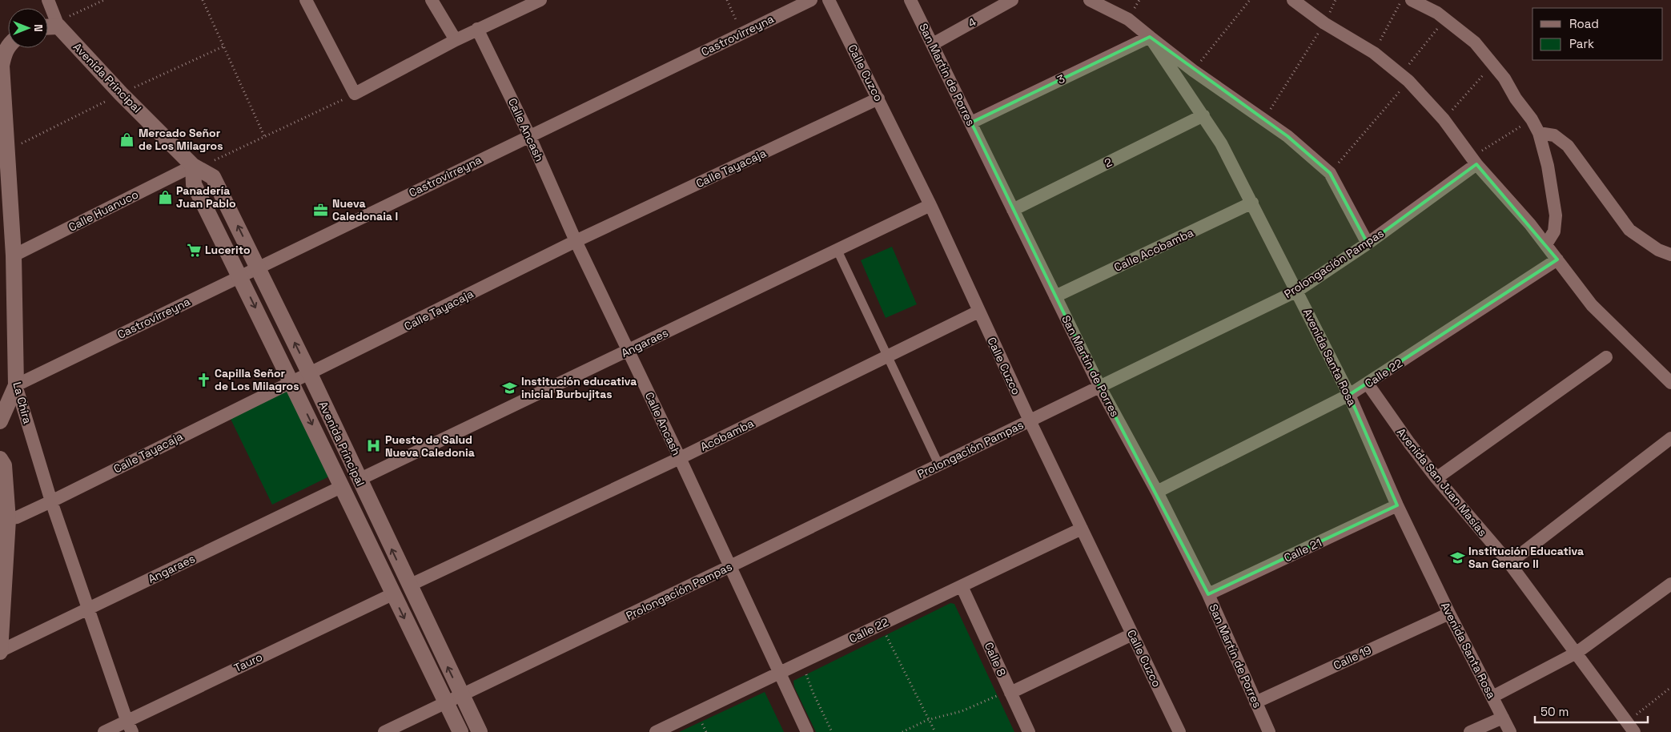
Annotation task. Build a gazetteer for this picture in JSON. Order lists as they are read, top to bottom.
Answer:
{
  "streets": {
    "street": [
      "4",
      "Castrovirreyna",
      "Calle Cuzco",
      "San Martín de Porres",
      "Avenida Principal",
      "3",
      "Calle Ancash",
      "2",
      "Calle Tayacaja",
      "Calle Huanuco",
      "Calle Acobamba",
      "Prolongación Pampas",
      "Angaraes",
      "Avenida Santa Rosa",
      "Calle 22",
      "La Chira",
      "Acobamba",
      "Avenida San Juan Masías",
      "Calle 21",
      "Calle 19",
      "Calle 8",
      "Tauro"
    ]
  },
  "crossings": [
    ["4", "San Martín de Porres"],
    ["Castrovirreyna", "Avenida Principal"],
    ["Castrovirreyna", "Calle Ancash"],
    ["Castrovirreyna", "La Chira"],
    ["Calle Cuzco", "Calle Tayacaja"],
    ["Calle Cuzco", "Prolongación Pampas"],
    ["Calle Cuzco", "Angaraes"],
    ["Calle Cuzco", "Calle 22"],
    ["Calle Cuzco", "Acobamba"],
    ["San Martín de Porres", "3"],
    ["San Martín de Porres", "2"],
    ["San Martín de Porres", "Calle Acobamba"],
    ["San Martín de Porres", "Prolongación Pampas"],
    ["San Martín de Porres", "Calle 22"],
    ["San Martín de Porres", "Calle 21"],
    ["San Martín de Porres", "Calle 19"],
    ["Avenida Principal", "Calle Tayacaja"],
    ["Avenida Principal", "Calle Huanuco"],
    ["Avenida Principal", "Prolongación Pampas"],
    ["Avenida Principal", "Angaraes"],
    ["Avenida Principal", "Acobamba"],
    ["Avenida Principal", "Tauro"],
    ["3", "Avenida Santa Rosa"],
    ["Calle Ancash", "Calle Tayacaja"],
    ["Calle Ancash", "Prolongación Pampas"],
    ["Calle Ancash", "Angaraes"],
    ["Calle Ancash", "Calle 22"],
    ["Calle Ancash", "Acobamba"],
    ["2", "Avenida Santa Rosa"],
    ["Calle Tayacaja", "La Chira"],
    ["Calle Huanuco", "La Chira"],
    ["Calle Acobamba", "Avenida Santa Rosa"],
    ["Prolongación Pampas", "Avenida Santa Rosa"],
    ["Angaraes", "La Chira"],
    ["Avenida Santa Rosa", "Calle 22"],
    ["Avenida Santa Rosa", "Calle 21"],
    ["Avenida Santa Rosa", "Calle 19"],
    ["Calle 22", "Avenida San Juan Masías"],
    ["Calle 22", "Calle 8"],
    ["La Chira", "Tauro"]
  ],
  "places": {
    "shop": ["Mercado Señor de Los Milagros", "Panadería Juan Pablo"],
    "office": ["Nueva Caledonaia I"],
    "supermarket": ["Lucerito"],
    "church": ["Capilla Señor de Los Milagros"],
    "school or university": ["Institución educativa inicial Burbujitas", "Institución Educativa San Genaro II"],
    "hospital": ["Puesto de Salud Nueva Caledonia"]
  },
  "legend": ["Road", "Park"],
  "scale_bar": "50 m",
  "north": "right"
}
